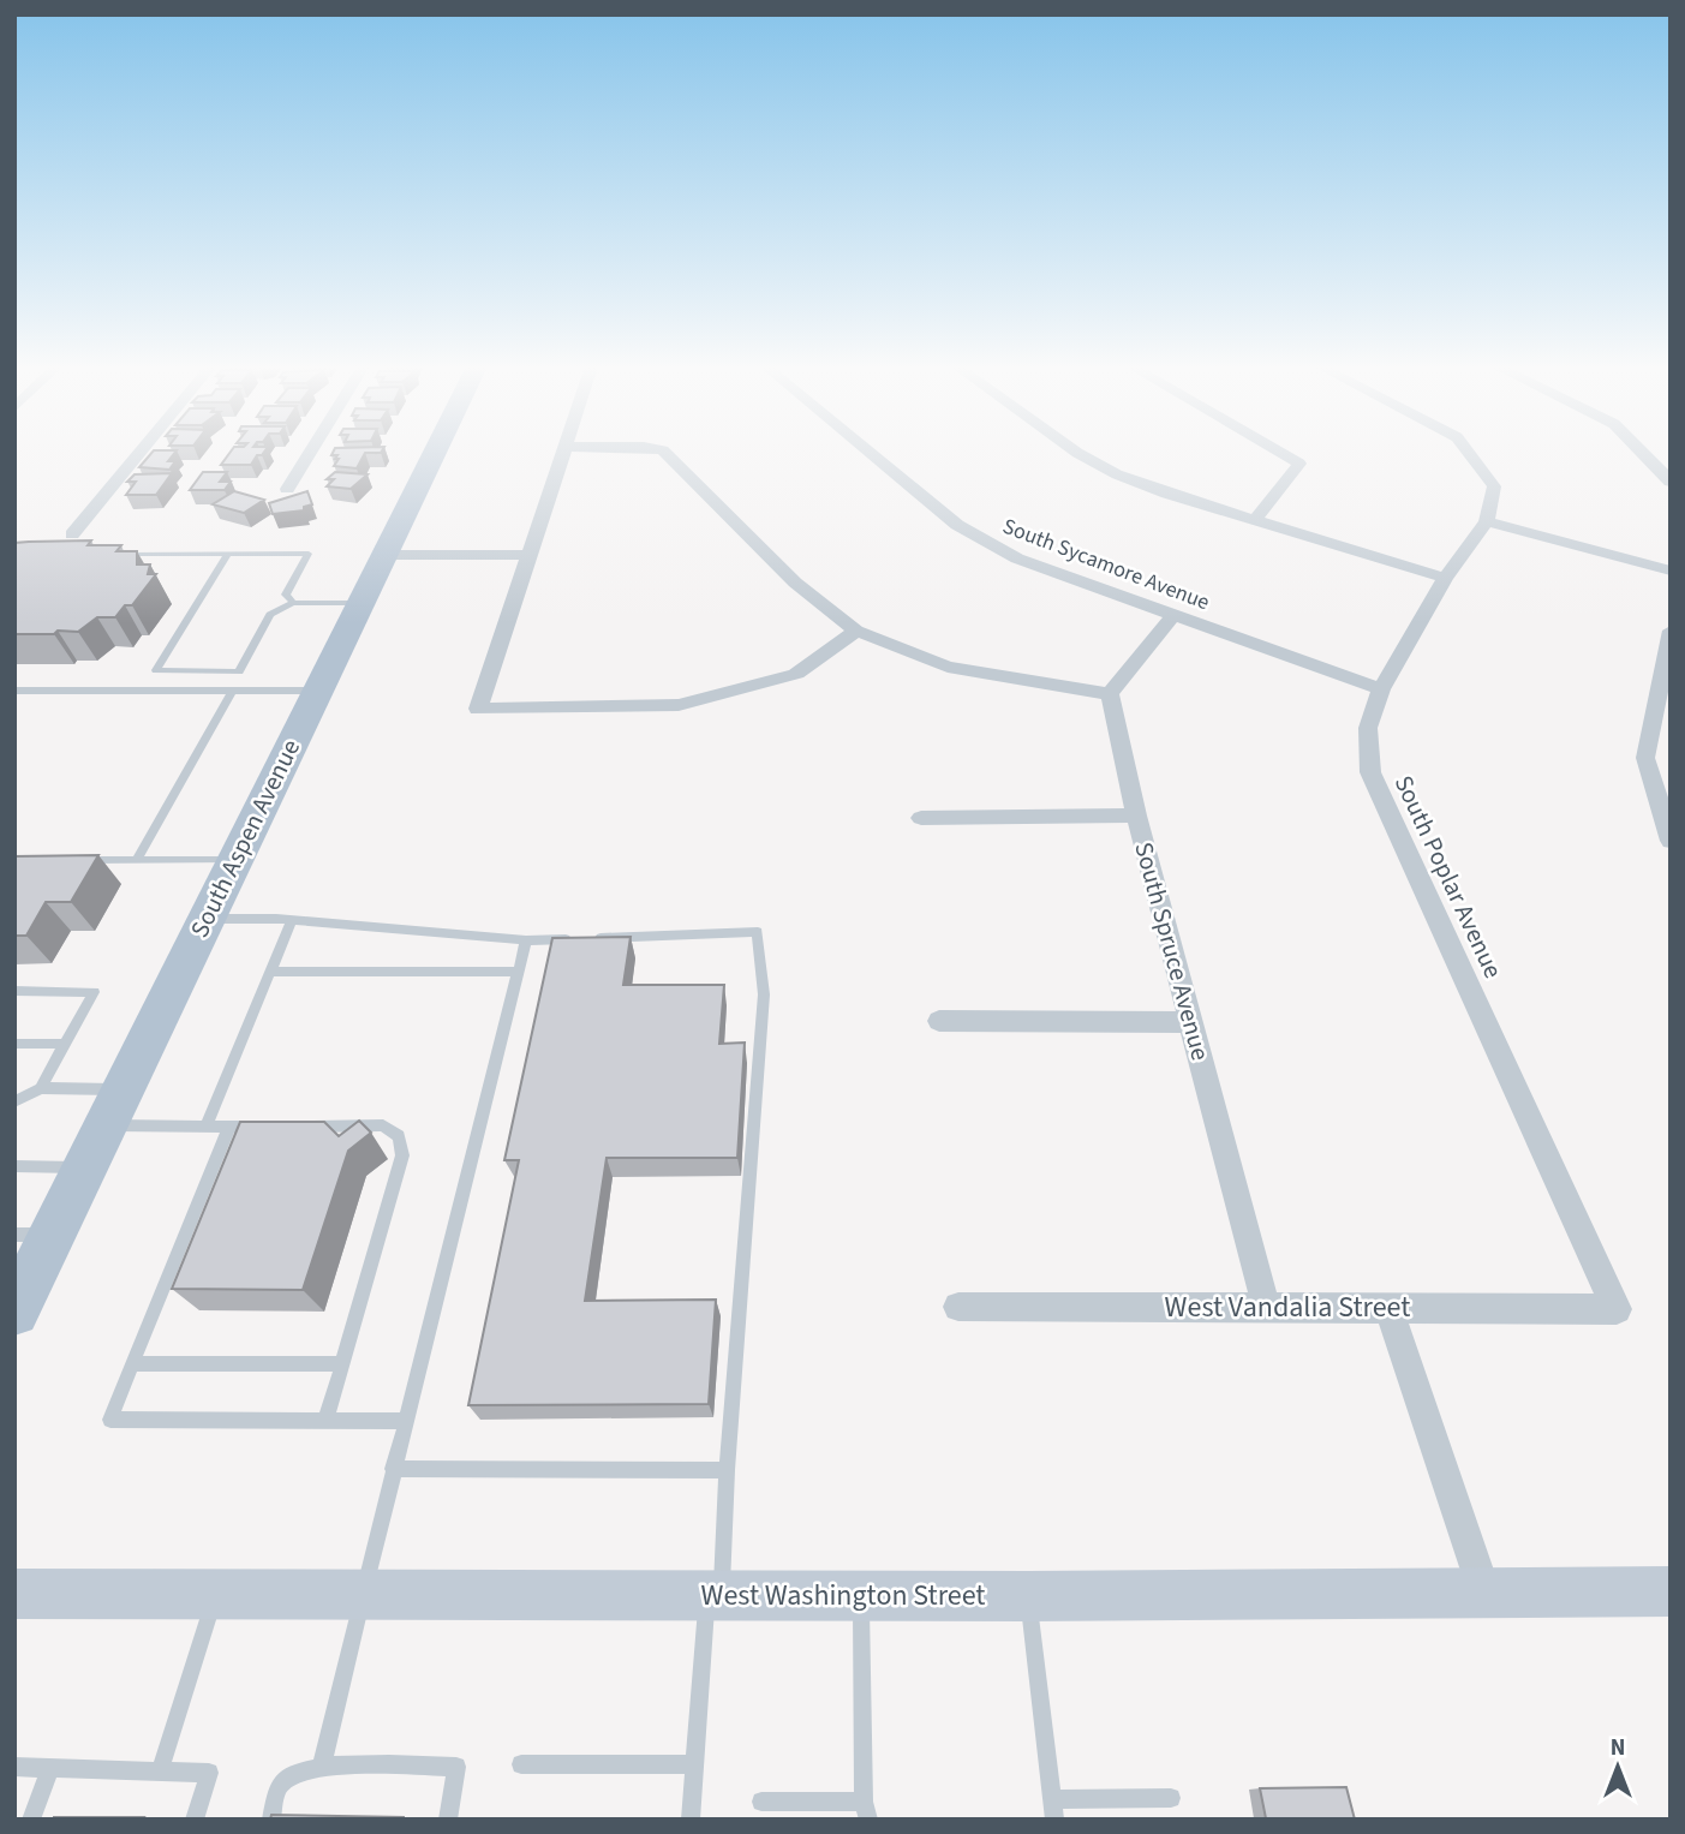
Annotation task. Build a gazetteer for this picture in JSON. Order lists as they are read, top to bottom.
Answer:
{
  "streets": {
    "main road": ["South Aspen Avenue", "West Washington Street"],
    "street": [
      "South Sycamore Avenue",
      "South Poplar Avenue",
      "South Spruce Avenue",
      "West Vandalia Street"
    ]
  },
  "crossings": [
    ["South Sycamore Avenue", "South Poplar Avenue"],
    ["South Poplar Avenue", "West Vandalia Street"],
    ["South Spruce Avenue", "West Vandalia Street"]
  ],
  "north": "top"
}
